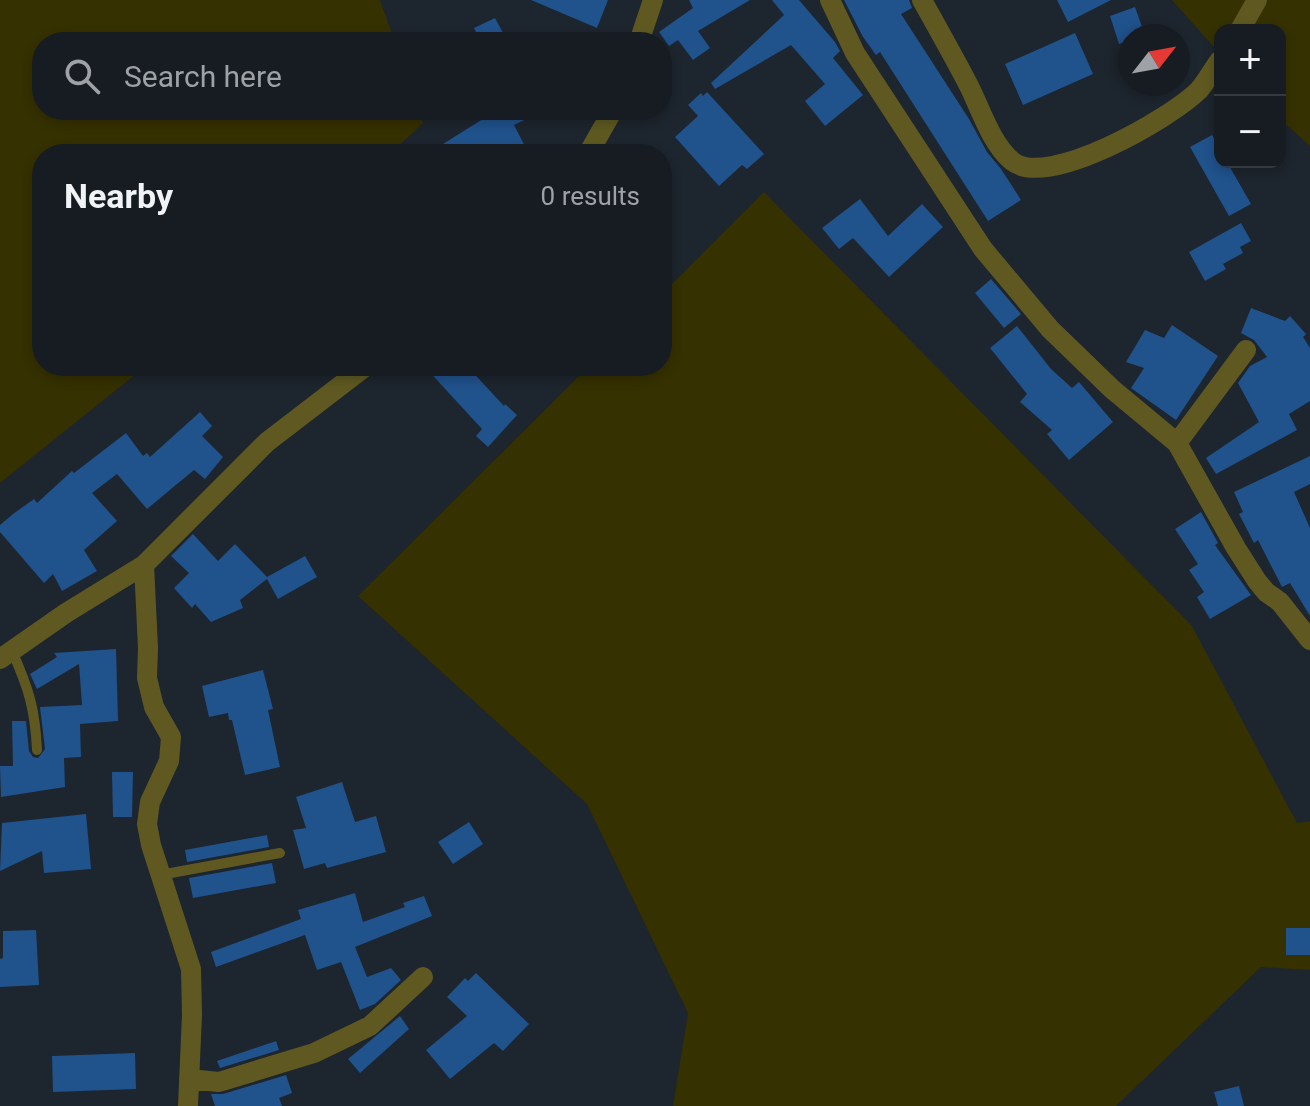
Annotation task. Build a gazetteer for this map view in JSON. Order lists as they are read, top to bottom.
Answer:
{
  "north": "top right",
  "page": {
    "map_buttons": ["+", "−"],
    "search": "Search here",
    "heading": ["Nearby", "0 results"]
  }
}
